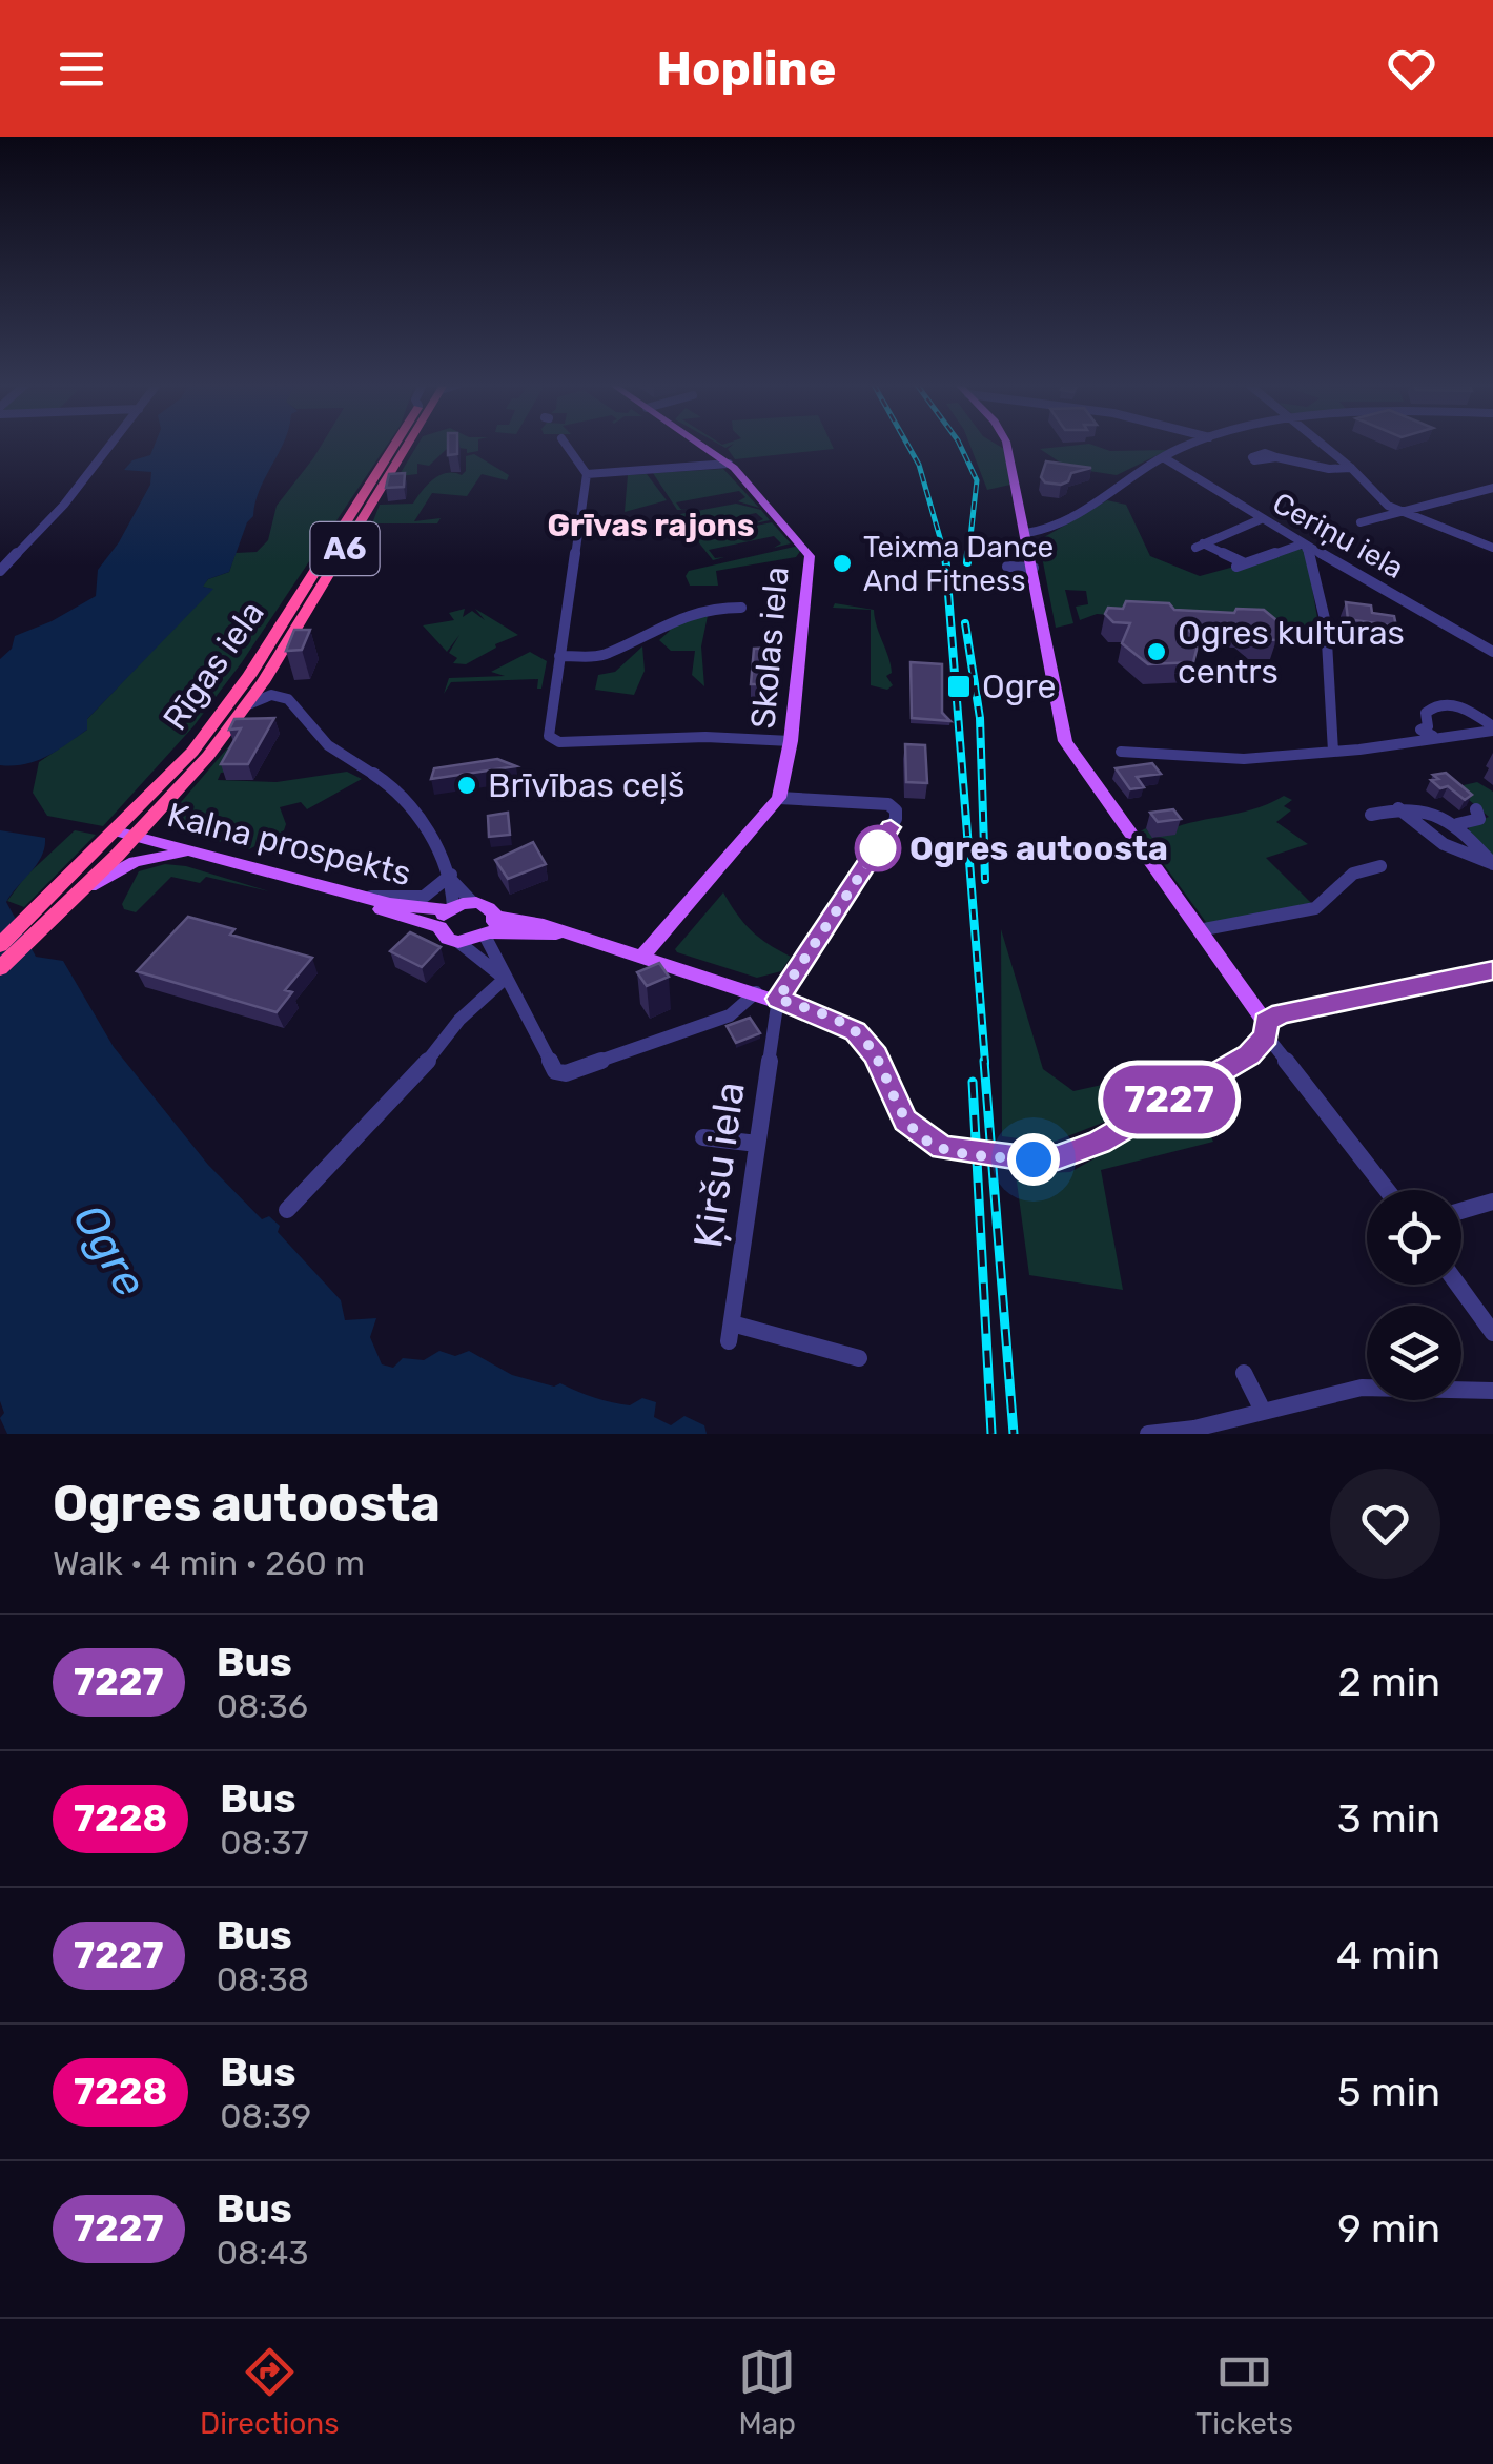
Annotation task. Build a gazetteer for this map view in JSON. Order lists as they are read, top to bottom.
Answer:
{
  "streets": {
    "highway": ["A6", "Rīgas iela"],
    "main road": ["Skolas iela", "Kalna prospekts"],
    "street": ["Ceriņu iela", "Ķiršu iela"]
  },
  "crossings": [
    ["Rīgas iela", "Kalna prospekts"]
  ],
  "districts": ["Grīvas rajons"],
  "water": ["Ogre"],
  "places": {
    "other": [
      "Teixma Dance And Fitness",
      "Ogres kultūras centrs",
      "Brīvības ceļš",
      "Ogres autoosta"
    ],
    "transit": ["Ogre"]
  },
  "lines": ["bus line 7227"],
  "page": {
    "header": "Hopline",
    "on_map": "7227",
    "heading": ["Ogres autoosta", "Walk · 4 min · 260 m"],
    "list": [
      {
        "mark": "7227",
        "name": "Bus",
        "note": "08:36",
        "value": "2 min"
      },
      {
        "mark": "7228",
        "name": "Bus",
        "note": "08:37",
        "value": "3 min"
      },
      {
        "mark": "7227",
        "name": "Bus",
        "note": "08:38",
        "value": "4 min"
      },
      {
        "mark": "7228",
        "name": "Bus",
        "note": "08:39",
        "value": "5 min"
      },
      {
        "mark": "7227",
        "name": "Bus",
        "note": "08:43",
        "value": "9 min"
      }
    ],
    "tabs": ["Directions", "Map", "Tickets"]
  }
}
